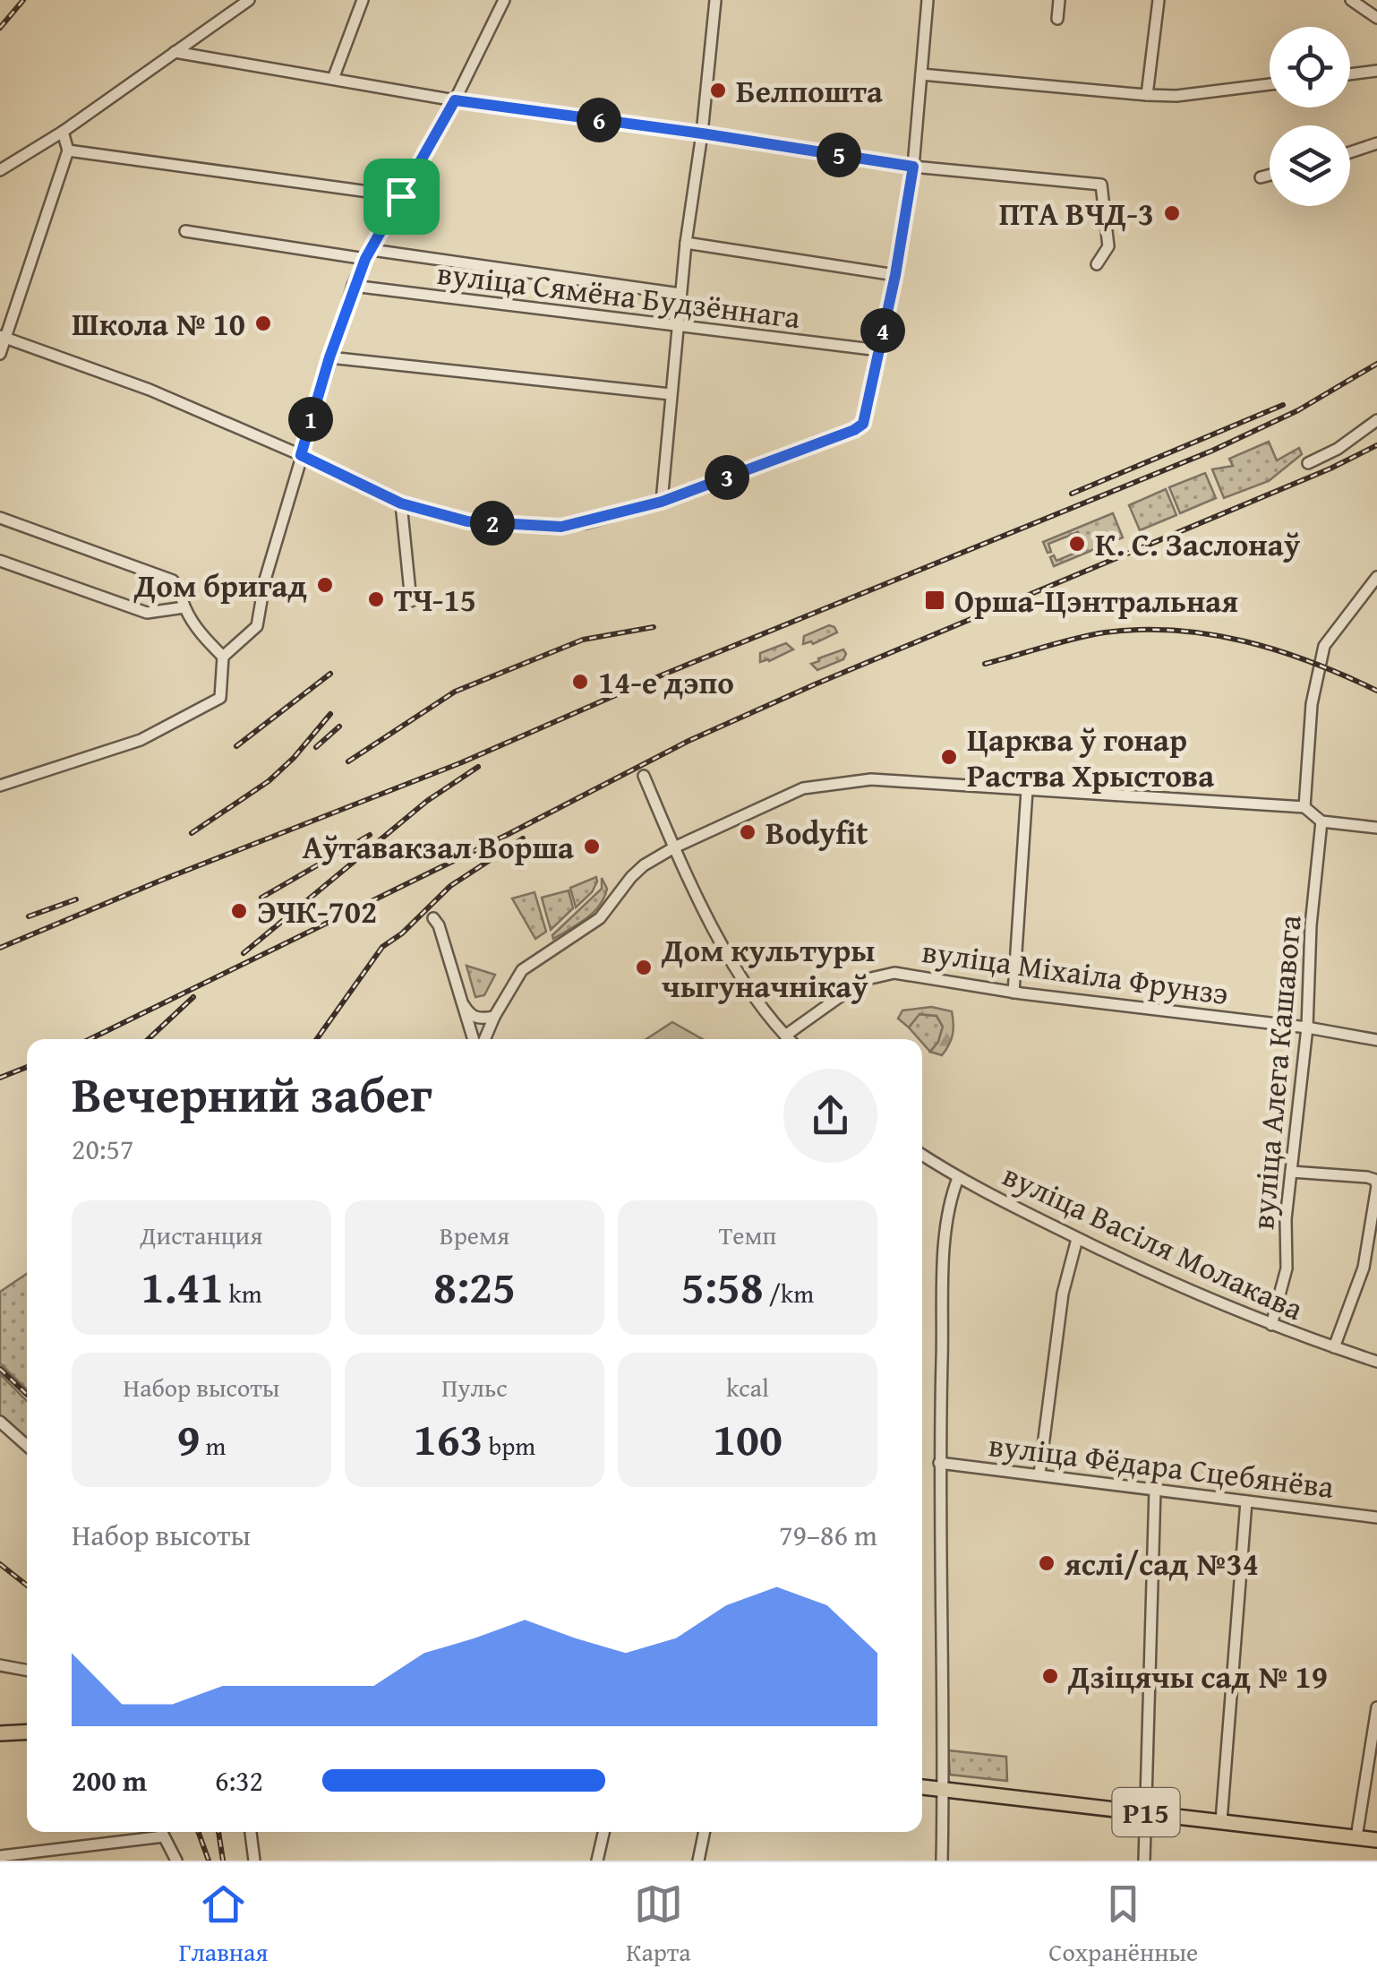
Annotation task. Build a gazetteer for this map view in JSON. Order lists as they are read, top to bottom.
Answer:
{
  "streets": {
    "main road": ["Р15"],
    "street": [
      "вуліца Сямёна Будзённага",
      "вуліца Міхаіла Фрунзэ",
      "вуліца Алега Кашавога",
      "вуліца Васіля Молакава",
      "вуліца Фёдара Сцебянёва"
    ]
  },
  "crossings": [
    ["вуліца Міхаіла Фрунзэ", "вуліца Алега Кашавога"],
    ["вуліца Алега Кашавога", "вуліца Васіля Молакава"]
  ],
  "places": {
    "other": [
      "Белпошта",
      "ПТА ВЧД-3",
      "Школа № 10",
      "К. С. Заслонаў",
      "Дом бригад",
      "ТЧ-15",
      "14-е дэпо",
      "Царква ў гонар Раства Хрыстова",
      "Bodyfit",
      "Аўтавакзал Ворша",
      "ЭЧК-702",
      "Дом культуры чыгуначнікаў",
      "яслі/сад №34",
      "Дзіцячы сад № 19"
    ],
    "transit": ["Орша-Цэнтральная"]
  },
  "page": {
    "pins": [
      "6",
      "5",
      "4",
      "1",
      "3",
      "2"
    ],
    "heading": ["Вечерний забег", "20:57"],
    "stats": [
      ["Дистанция", "1.41 km"],
      ["Время", "8:25"],
      ["Темп", "5:58 /km"],
      ["Набор высоты", "9 m"],
      ["Пульс", "163 bpm"],
      ["kcal", "100"]
    ],
    "chart": ["Набор высоты", "79–86 m"],
    "list": [
      {
        "name": "200 m",
        "note": "6:32"
      }
    ],
    "tabs": ["Главная", "Карта", "Сохранённые"]
  }
}
